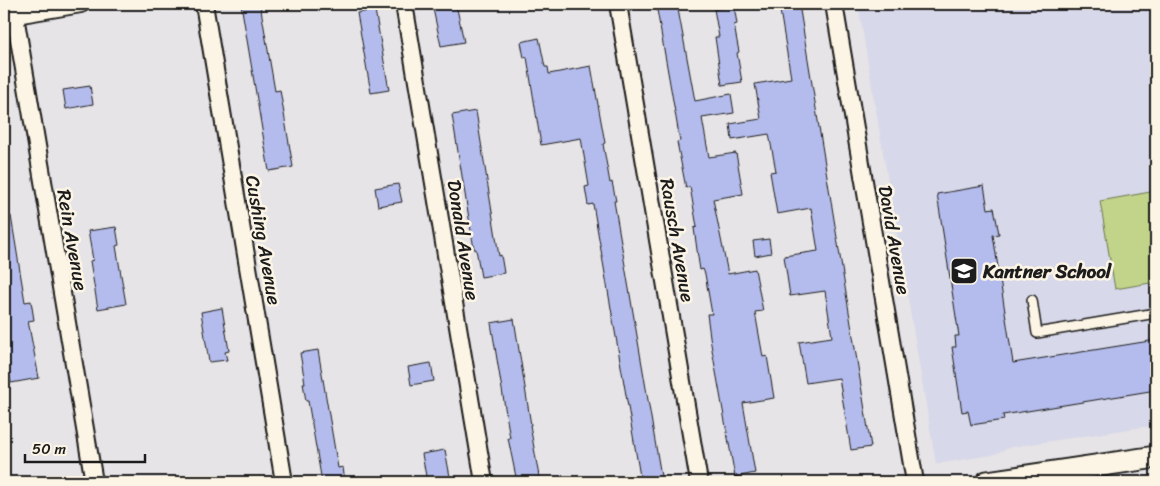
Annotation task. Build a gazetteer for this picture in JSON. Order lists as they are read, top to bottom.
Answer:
{
  "streets": {
    "street": [
      "Rein Avenue",
      "Cushing Avenue",
      "Donald Avenue",
      "Rausch Avenue",
      "David Avenue"
    ]
  },
  "places": {
    "school or university": ["Kantner School"]
  },
  "scale_bar": "50 m"
}
